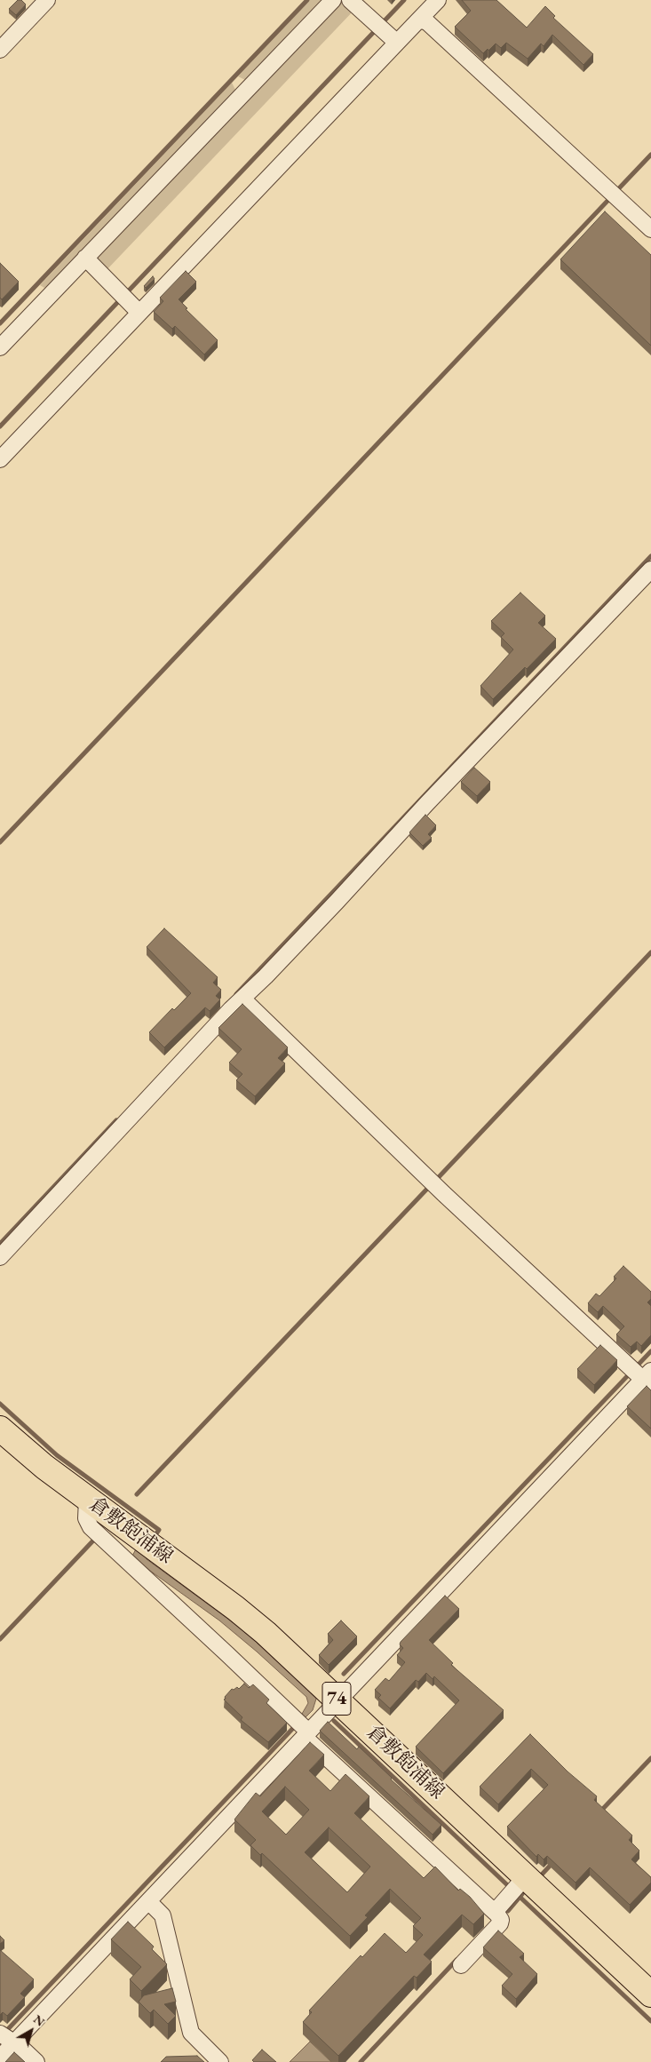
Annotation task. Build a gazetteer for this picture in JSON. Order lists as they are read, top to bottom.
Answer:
{
  "streets": {
    "main road": ["倉敷飽浦線", "74"]
  },
  "north": "top right"
}
